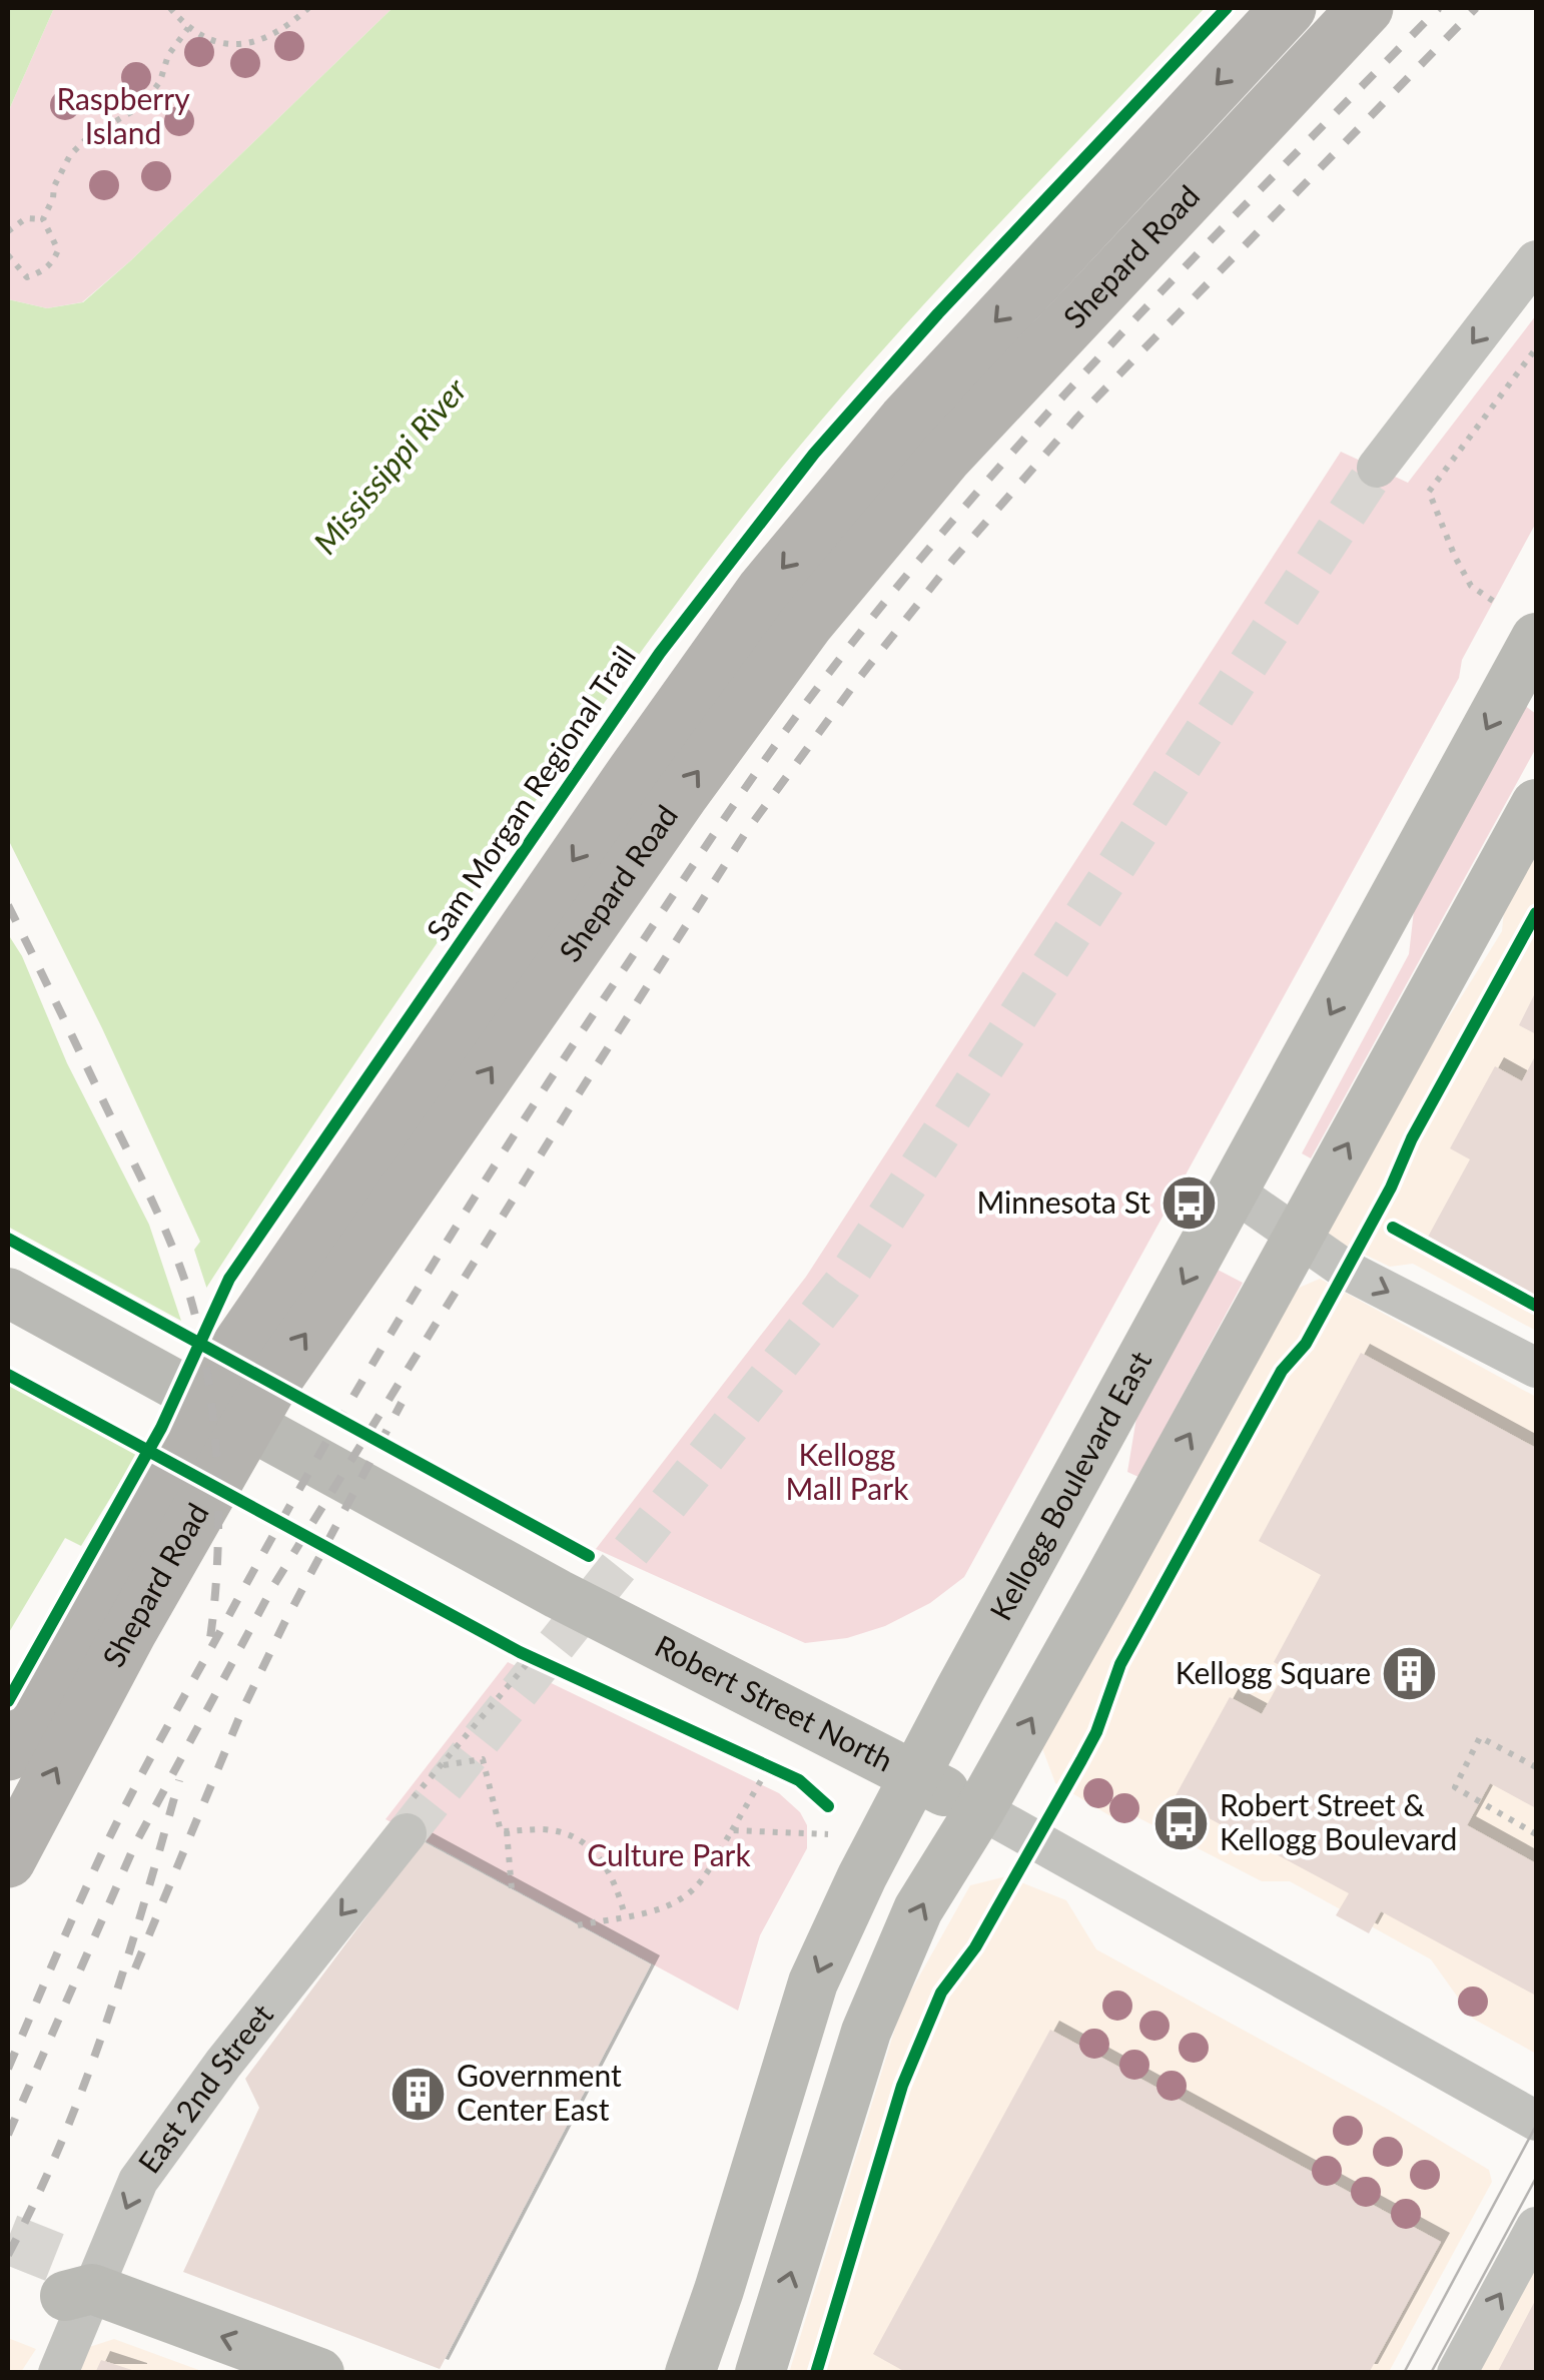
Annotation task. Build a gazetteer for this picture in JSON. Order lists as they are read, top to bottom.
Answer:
{
  "streets": {
    "highway": ["Shepard Road"],
    "main road": ["Kellogg Boulevard East", "Robert Street North"],
    "street": ["East 2nd Street"],
    "cycle path": ["Sam Morgan Regional Trail"]
  },
  "crossings": [
    ["Kellogg Boulevard East", "Robert Street North"]
  ],
  "one_way": ["East 2nd Street"],
  "water": ["Mississippi River"],
  "parks": ["Raspberry Island", "Kellogg Mall Park", "Culture Park"],
  "places": {
    "bus stop": ["Minnesota St", "Robert Street & Kellogg Boulevard"],
    "building": ["Kellogg Square", "Government Center East"]
  }
}
